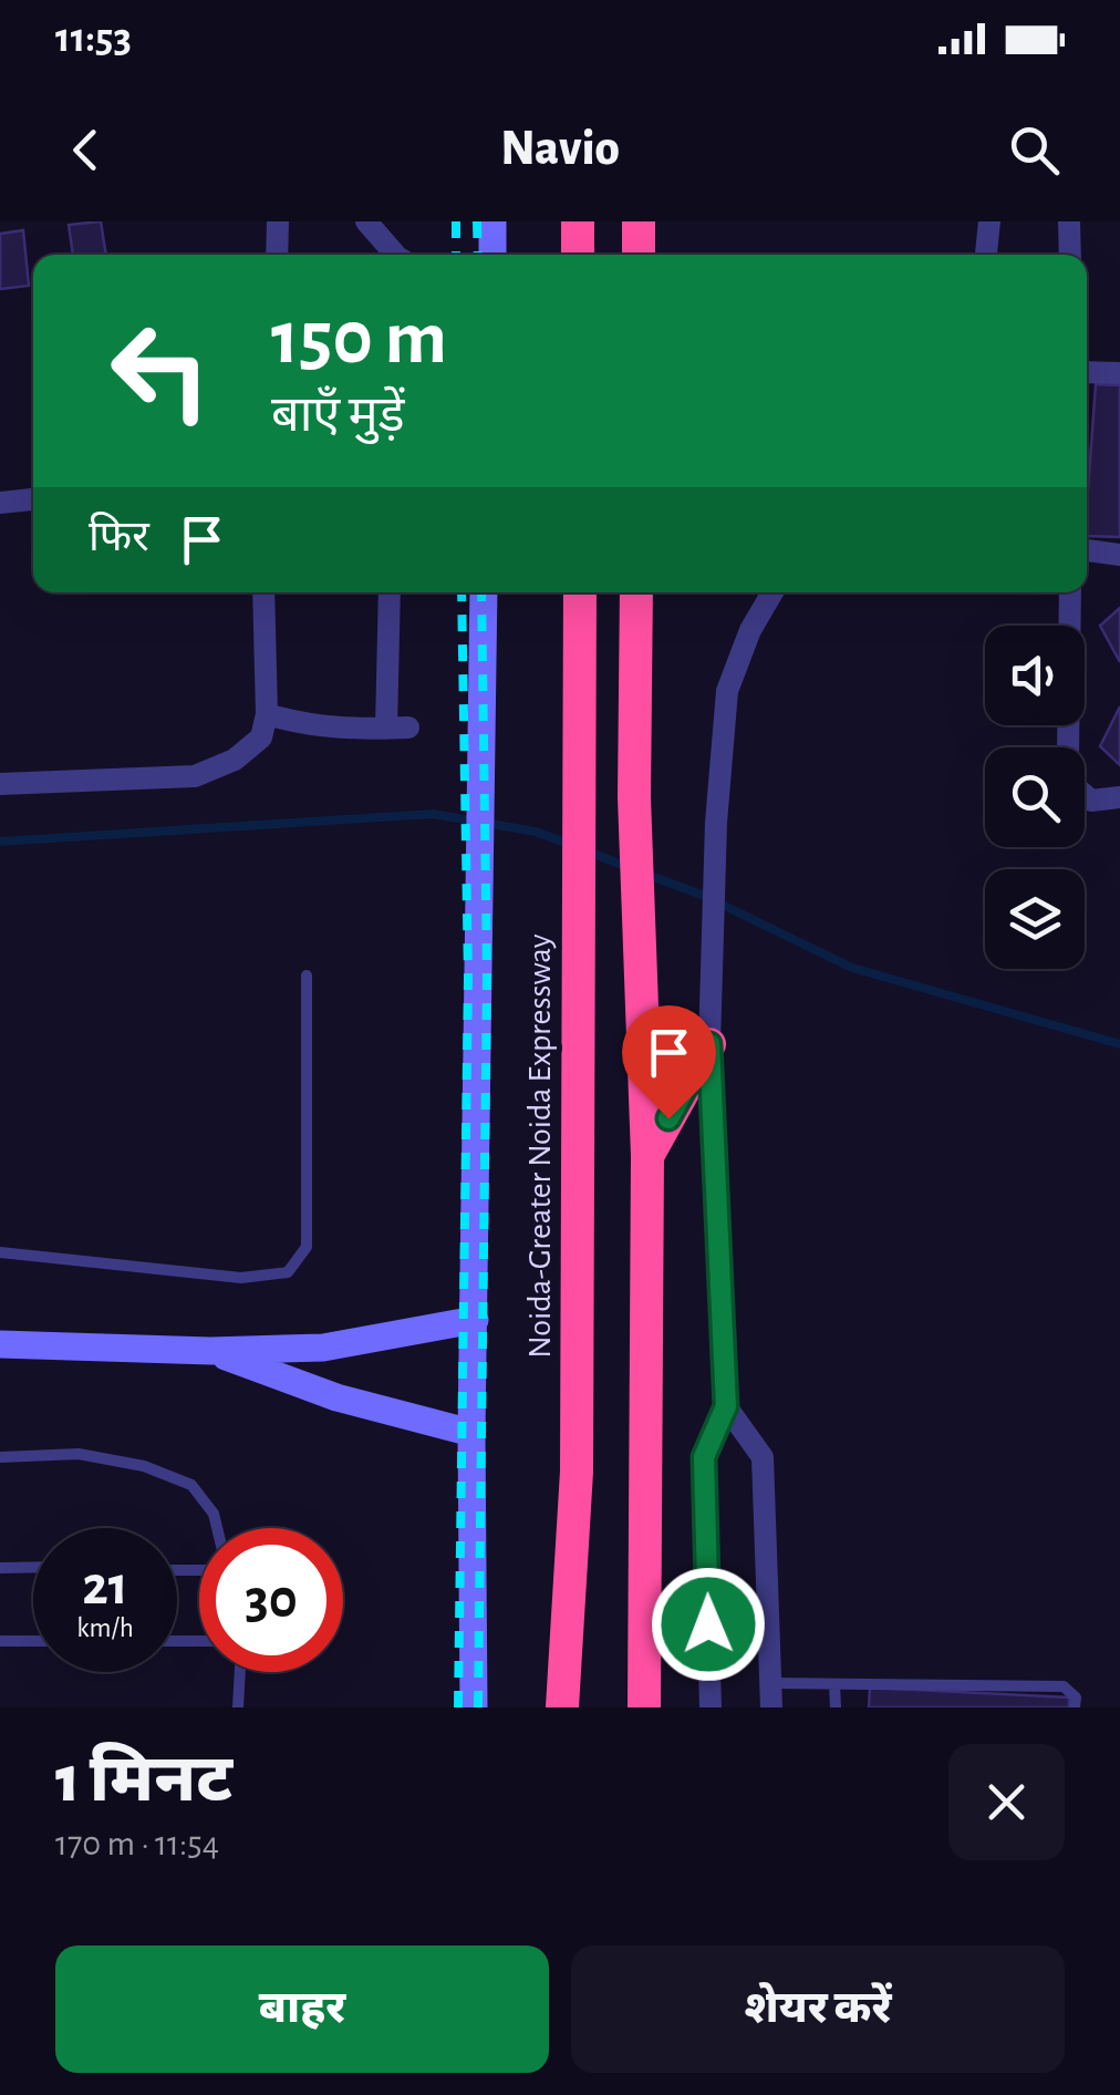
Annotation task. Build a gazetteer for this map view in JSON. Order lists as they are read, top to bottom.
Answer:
{
  "streets": {
    "highway": ["Noida-Greater Noida Expressway"]
  },
  "page": {
    "status": "11:53",
    "header": "Navio",
    "turn": ["150 m", "बाएँ मुड़ें"],
    "then": "फिर",
    "speed": "21 km/h",
    "limit": "30",
    "heading": ["1 मिनट", "170 m · 11:54"],
    "buttons": ["बाहर", "शेयर करें"]
  }
}
